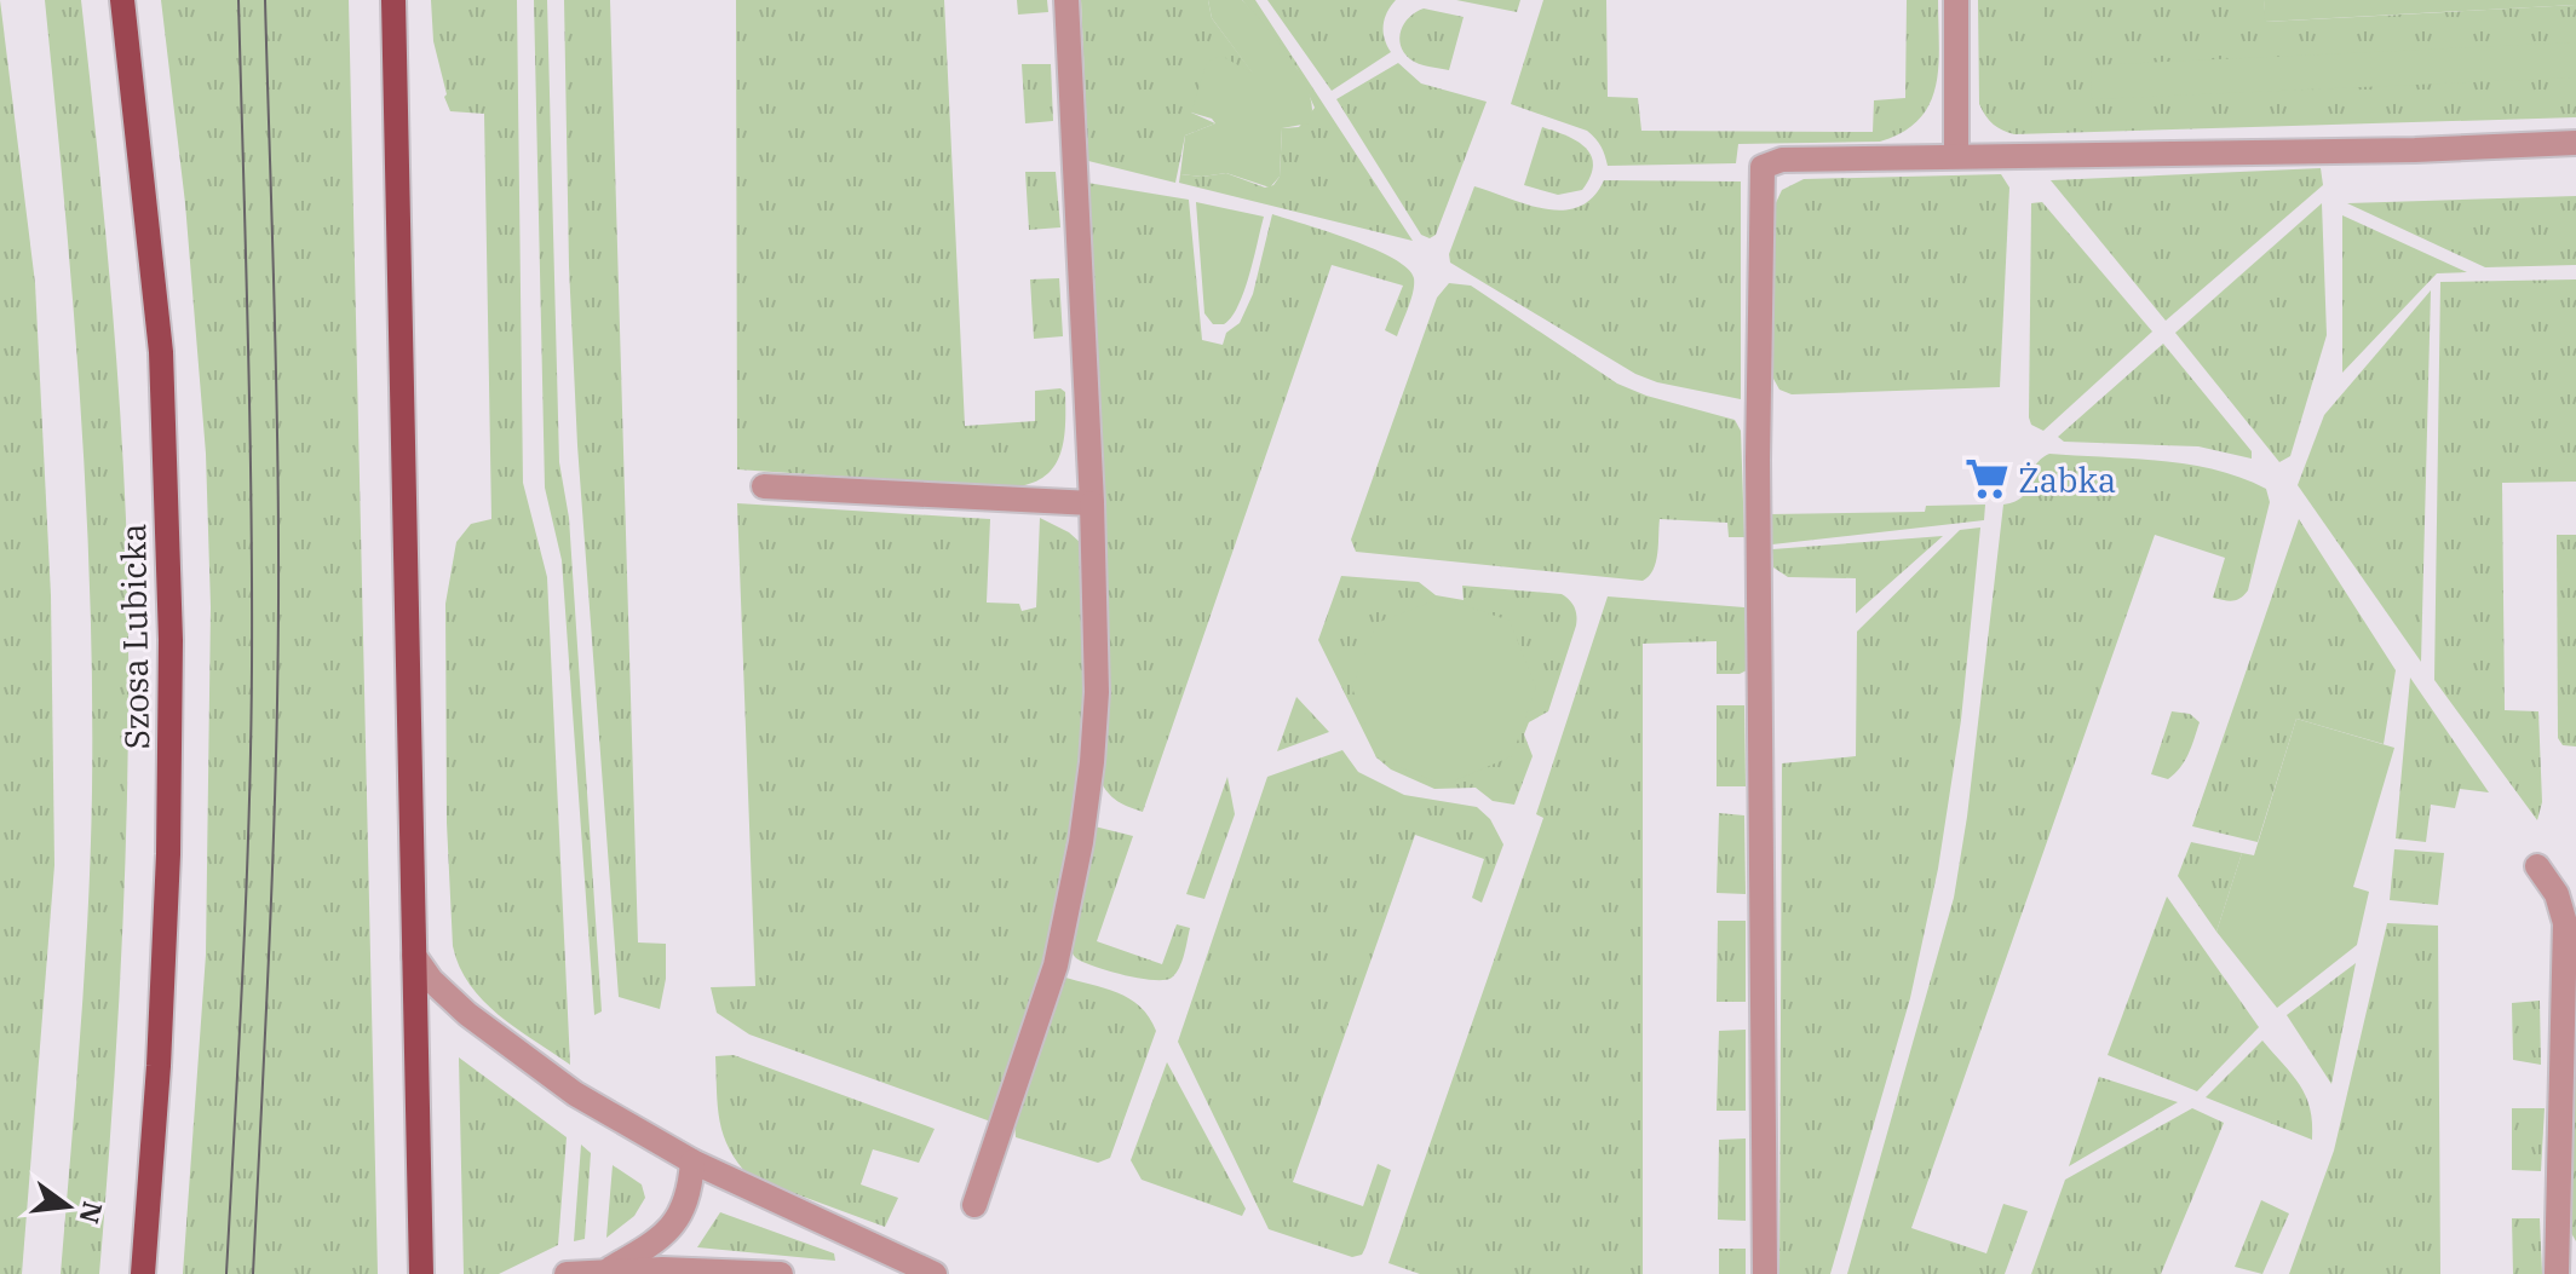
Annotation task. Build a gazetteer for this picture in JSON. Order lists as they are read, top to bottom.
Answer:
{
  "streets": {
    "main road": ["Szosa Lubicka"]
  },
  "places": {
    "supermarket": ["Żabka"]
  },
  "north": "right"
}
